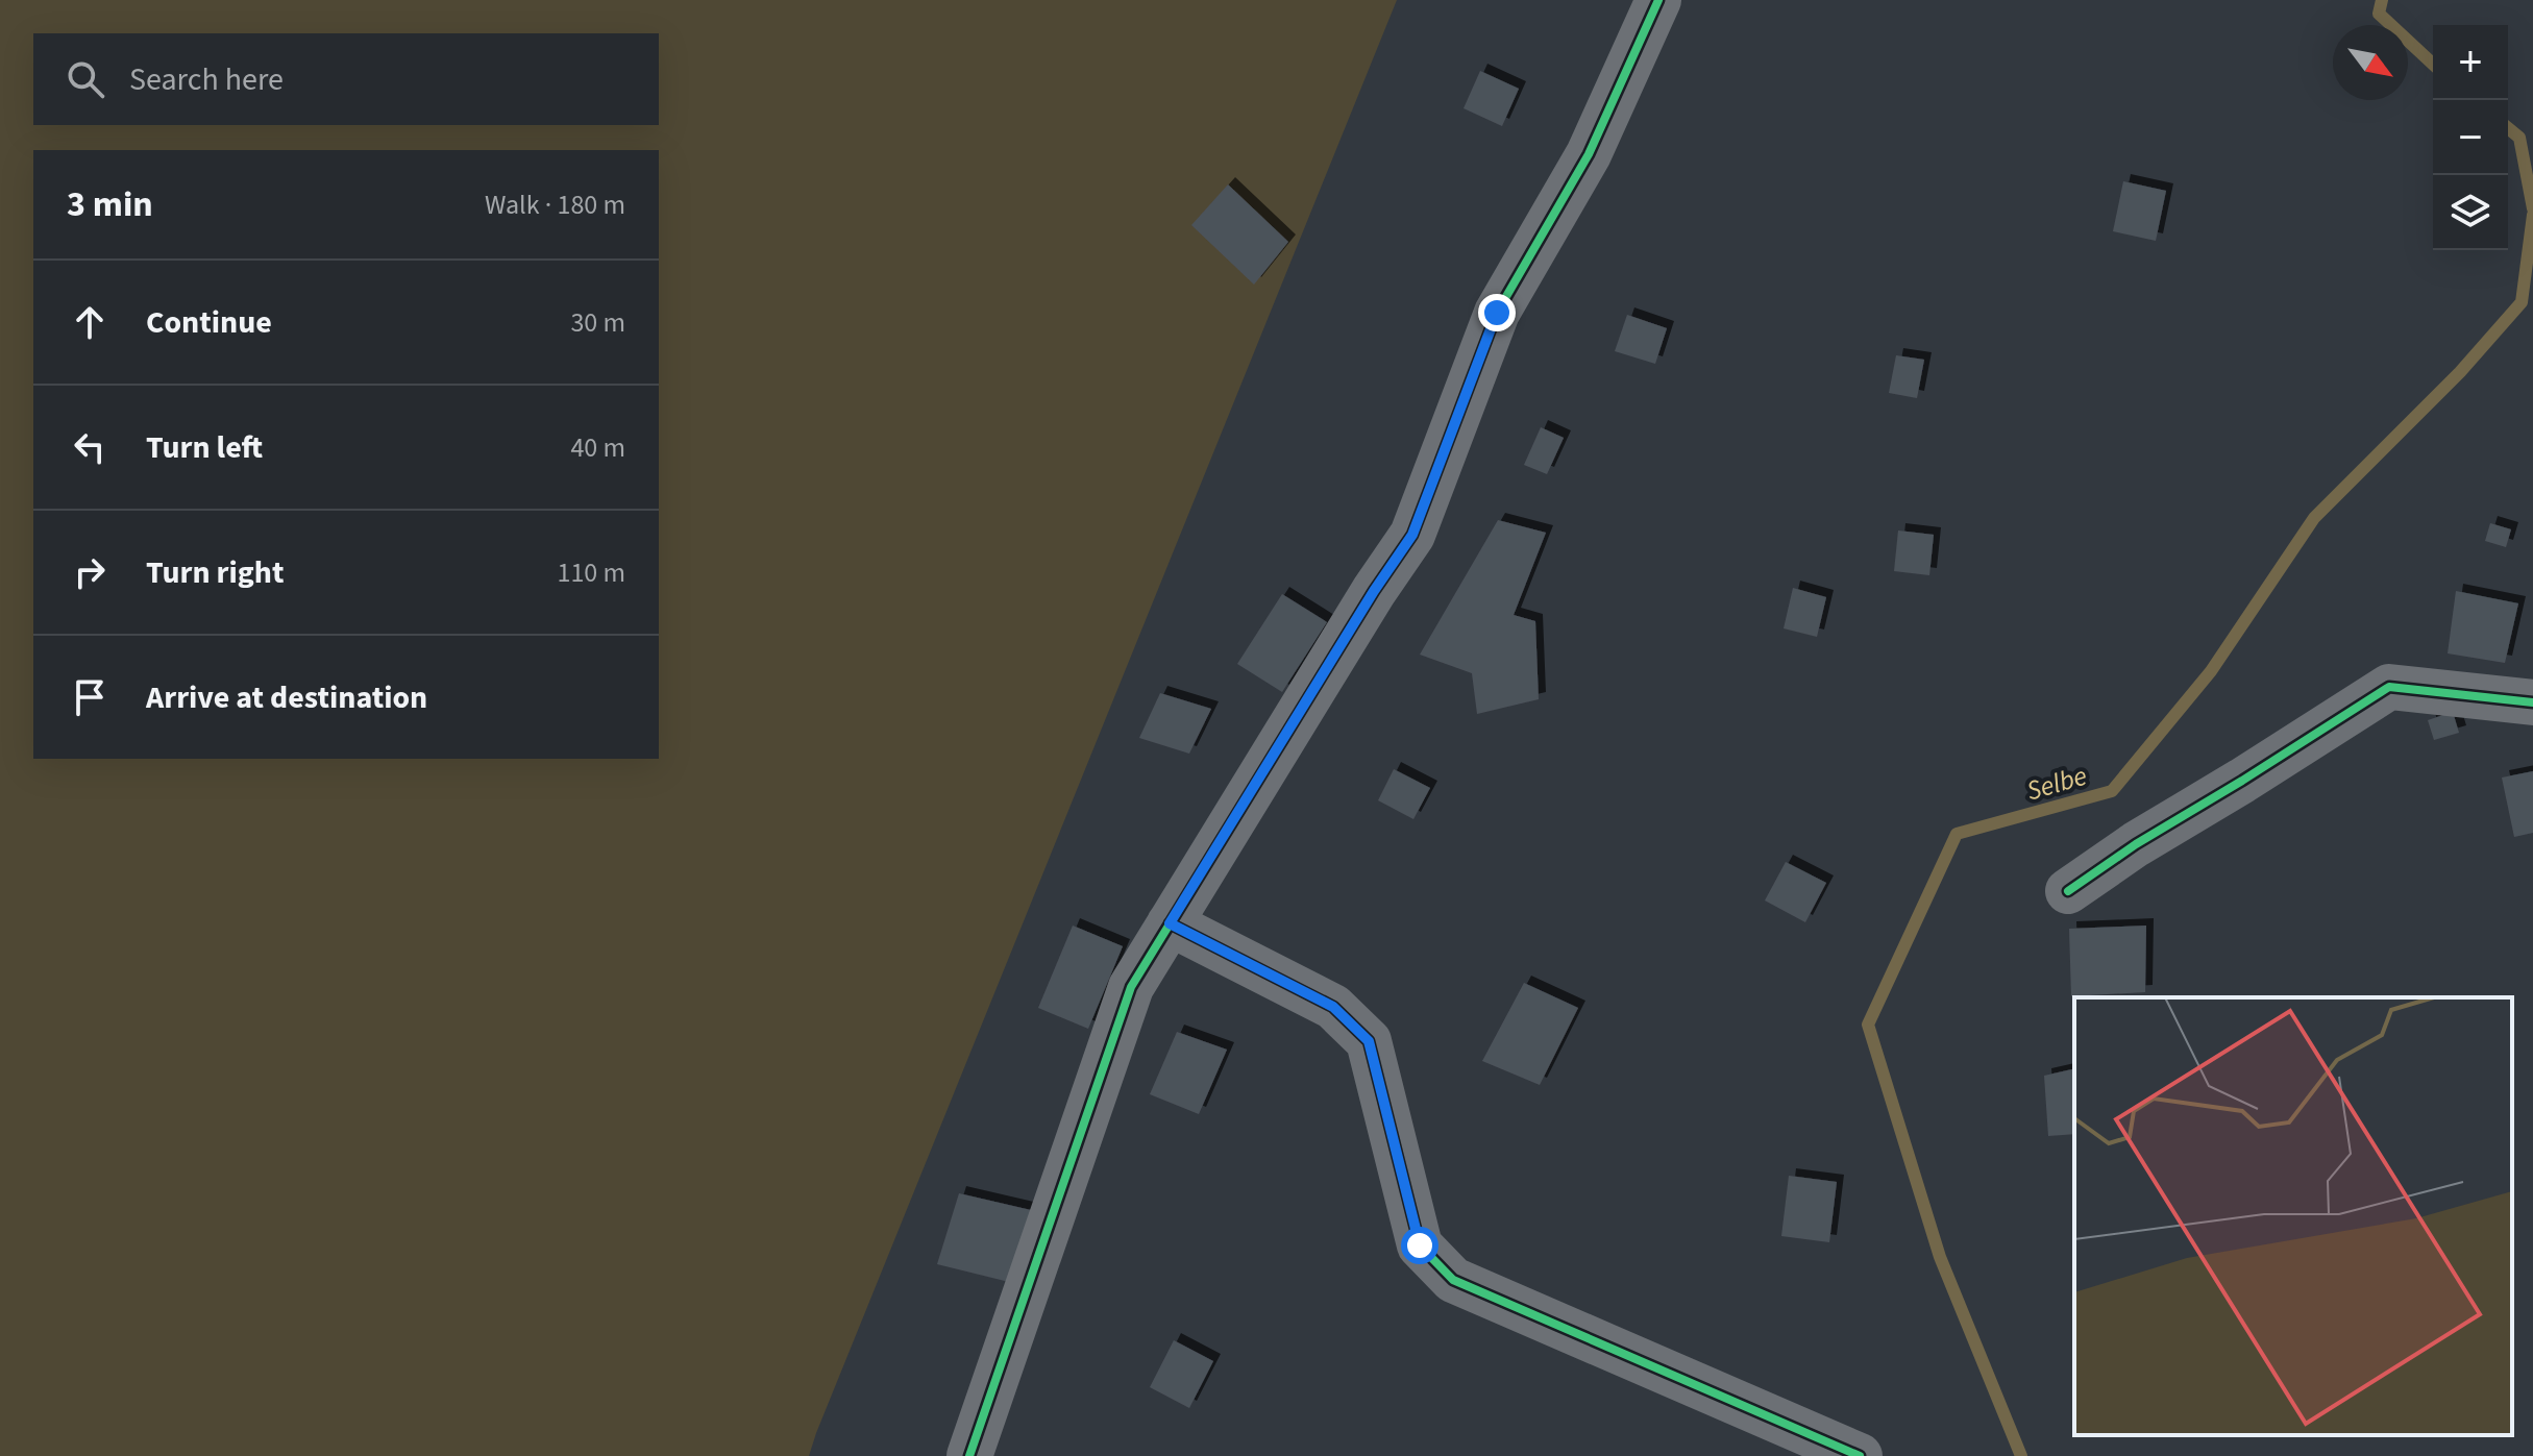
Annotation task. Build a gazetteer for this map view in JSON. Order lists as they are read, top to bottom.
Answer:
{
  "water": ["Selbe"],
  "north": "bottom right",
  "page": {
    "map_buttons": ["+", "−"],
    "search": "Search here",
    "heading": ["3 min", "Walk · 180 m"],
    "list": [
      ["Continue", "30 m"],
      ["Turn left", "40 m"],
      ["Turn right", "110 m"],
      "Arrive at destination"
    ]
  }
}
